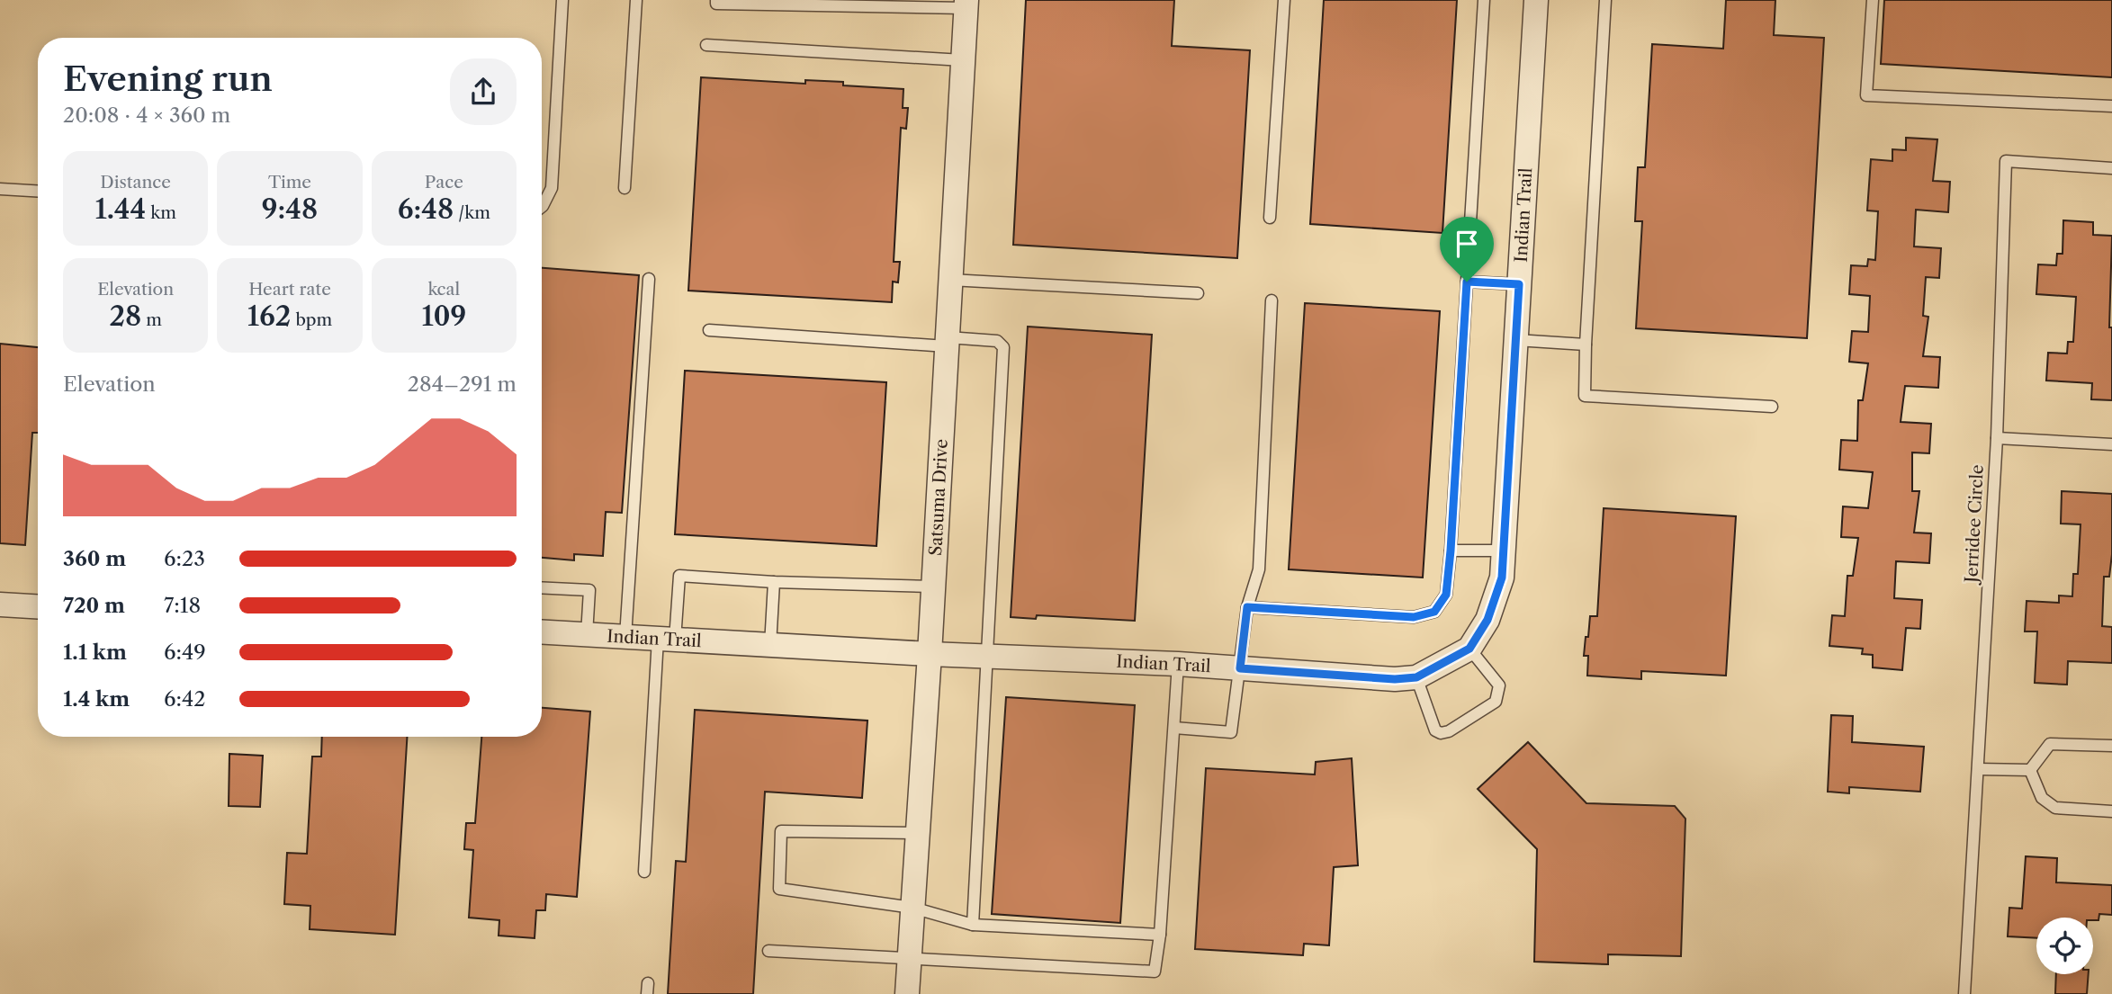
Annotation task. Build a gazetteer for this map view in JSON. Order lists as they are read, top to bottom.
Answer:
{
  "streets": {
    "street": ["Indian Trail", "Satsuma Drive"],
    "lane": ["Jerridee Circle"]
  },
  "crossings": [
    ["Indian Trail", "Satsuma Drive"]
  ],
  "page": {
    "heading": ["Evening run", "20:08 · 4 × 360 m"],
    "stats": [
      ["Distance", "1.44 km"],
      ["Time", "9:48"],
      ["Pace", "6:48 /km"],
      ["Elevation", "28 m"],
      ["Heart rate", "162 bpm"],
      ["kcal", "109"]
    ],
    "chart": ["Elevation", "284–291 m"],
    "list": [
      {
        "name": "360 m",
        "note": "6:23"
      },
      {
        "name": "720 m",
        "note": "7:18"
      },
      {
        "name": "1.1 km",
        "note": "6:49"
      },
      {
        "name": "1.4 km",
        "note": "6:42"
      }
    ]
  }
}
